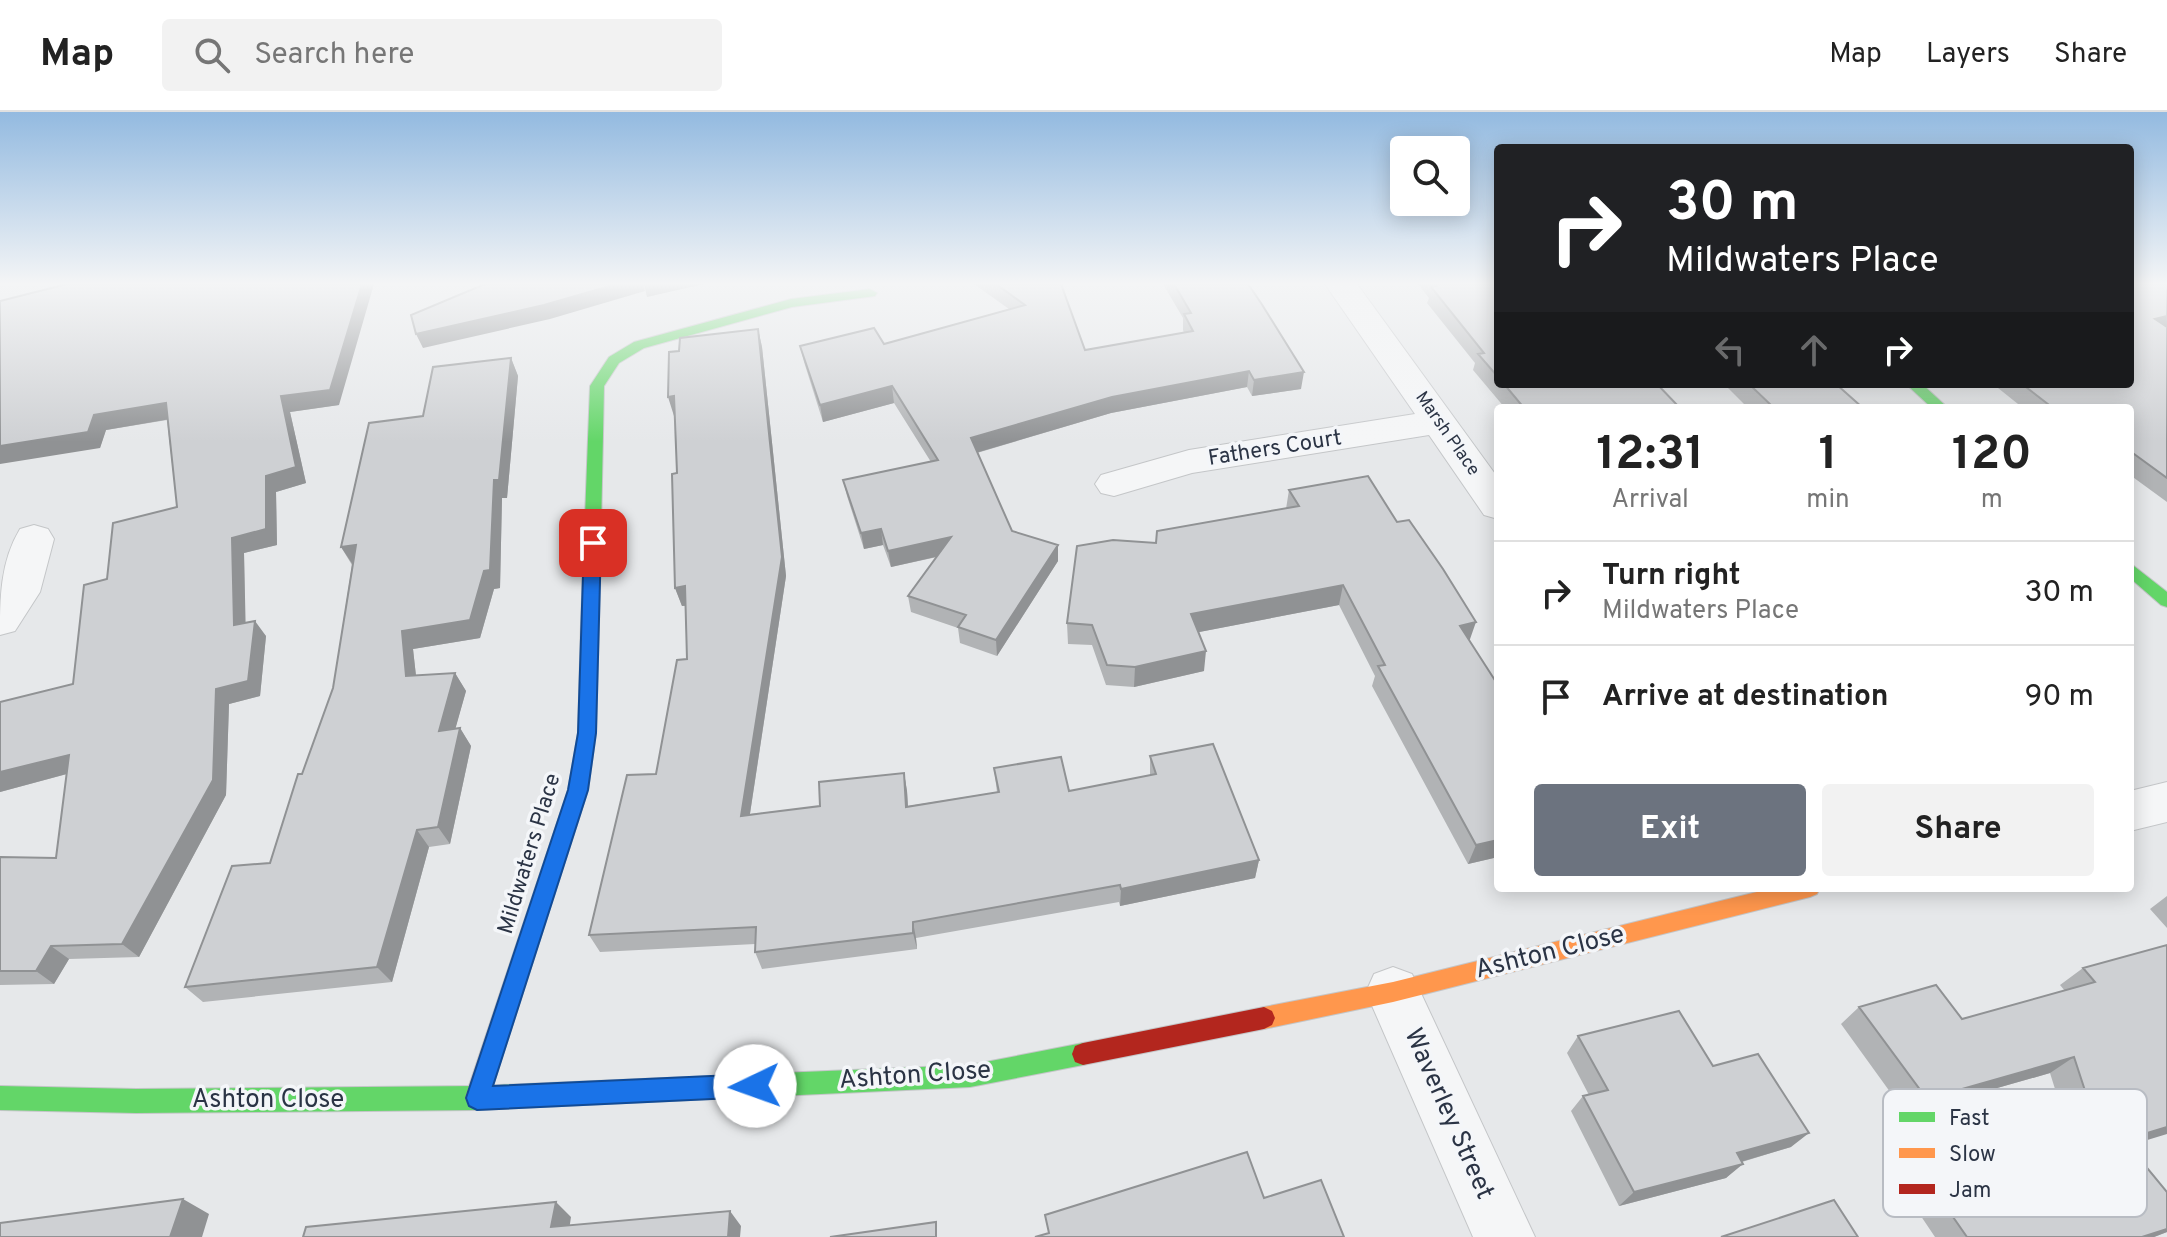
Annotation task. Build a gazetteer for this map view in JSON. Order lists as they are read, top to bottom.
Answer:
{
  "streets": {
    "street": [
      "Marsh Place",
      "Fathers Court",
      "Mildwaters Place",
      "Ashton Close",
      "Waverley Street"
    ]
  },
  "crossings": [
    ["Marsh Place", "Fathers Court"],
    ["Mildwaters Place", "Ashton Close"],
    ["Ashton Close", "Waverley Street"]
  ],
  "legend": ["Fast", "Slow", "Jam"],
  "page": {
    "header": "Map",
    "search": "Search here",
    "nav": ["Map", "Layers", "Share"],
    "turn": ["30 m", "Mildwaters Place"],
    "eta": [
      "12:31",
      "Arrival",
      "1",
      "min",
      "120",
      "m"
    ],
    "list": [
      {
        "name": "Turn right",
        "note": "Mildwaters Place",
        "value": "30 m"
      },
      {
        "name": "Arrive at destination",
        "value": "90 m"
      }
    ],
    "buttons": ["Exit", "Share"]
  }
}
